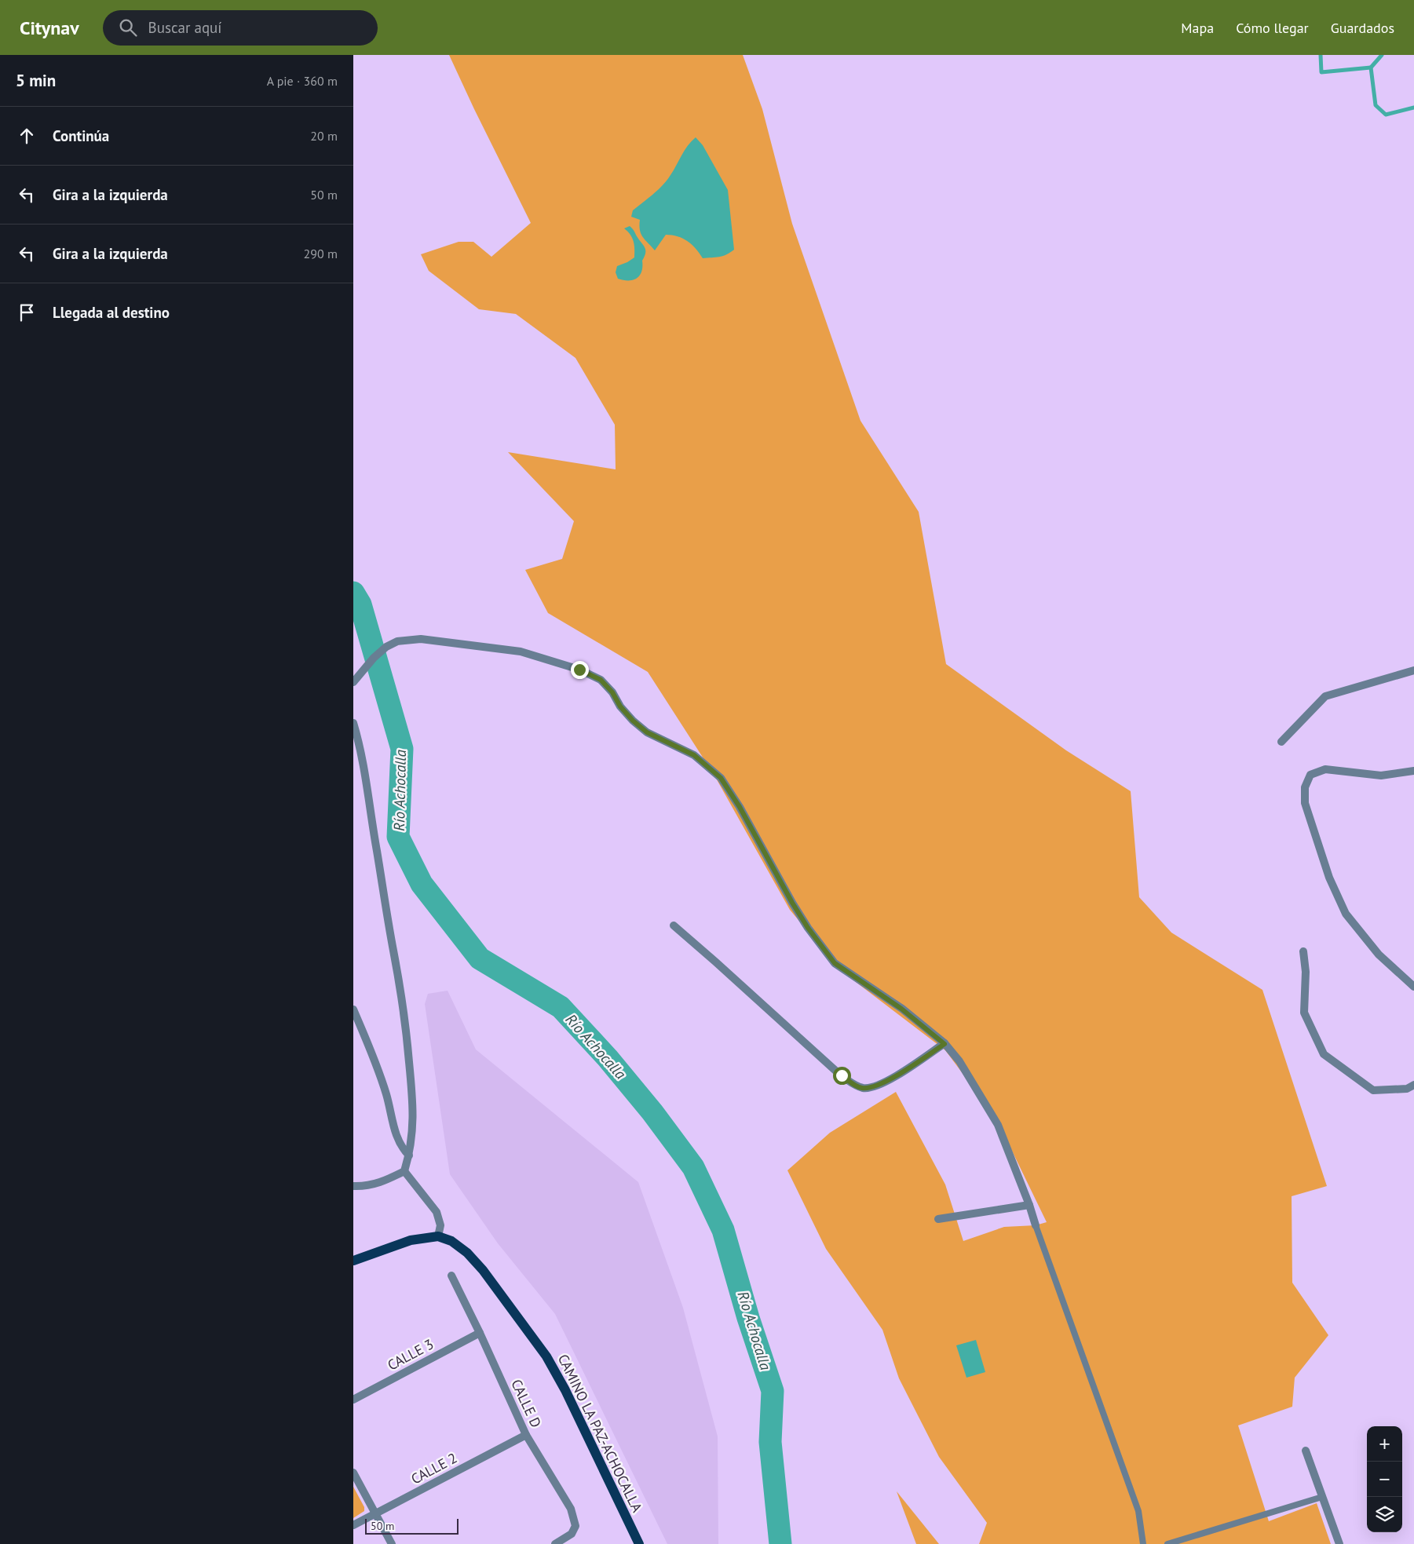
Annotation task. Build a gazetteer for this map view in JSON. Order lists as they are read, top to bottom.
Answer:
{
  "streets": {
    "main road": ["CAMINO LA PAZ-ACHOCALLA"],
    "street": ["CALLE 3", "CALLE D", "CALLE 2"]
  },
  "crossings": [
    ["CALLE 3", "CALLE D"],
    ["CALLE D", "CALLE 2"]
  ],
  "water": ["Río Achocalla"],
  "scale_bar": "50 m",
  "page": {
    "header": "Citynav",
    "search": "Buscar aquí",
    "nav": ["Mapa", "Cómo llegar", "Guardados"],
    "heading": ["5 min", "A pie · 360 m"],
    "list": [
      ["Continúa", "20 m"],
      ["Gira a la izquierda", "50 m"],
      ["Gira a la izquierda", "290 m"],
      "Llegada al destino"
    ],
    "map_buttons": ["+", "−"],
    "scale": "50 m"
  }
}
